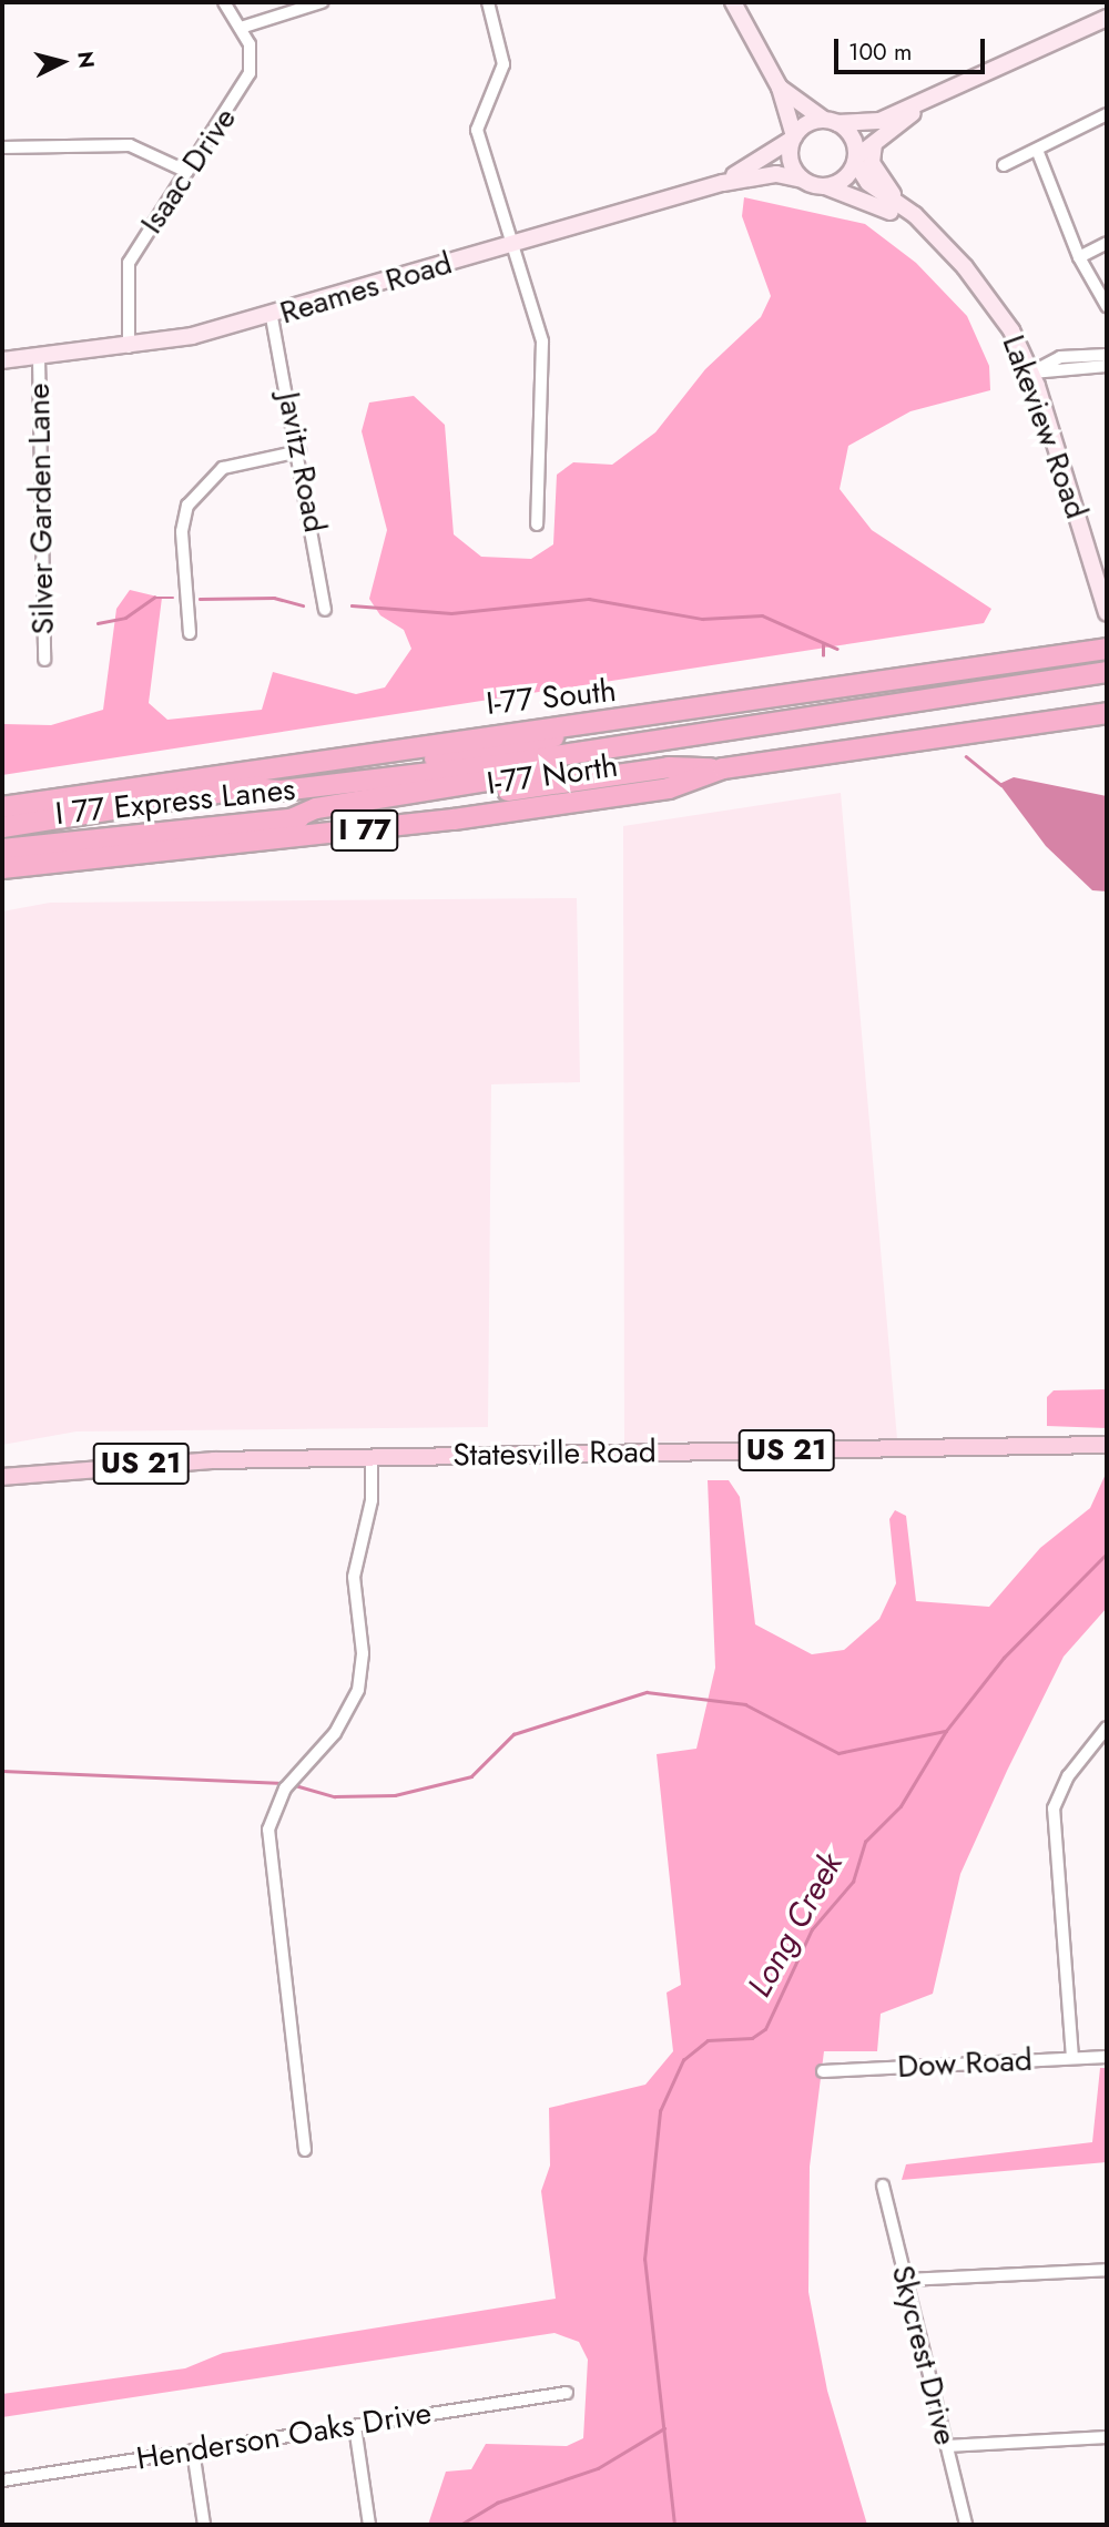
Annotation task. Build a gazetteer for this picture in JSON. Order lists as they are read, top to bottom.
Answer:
{
  "streets": {
    "highway": [
      "I-77 South",
      "I-77 North",
      "I 77 Express Lanes",
      "I 77"
    ],
    "main road": [
      "Reames Road",
      "Lakeview Road",
      "US 21",
      "Statesville Road"
    ],
    "street": [
      "Isaac Drive",
      "Javitz Road",
      "Silver Garden Lane",
      "Dow Road",
      "Skycrest Drive",
      "Henderson Oaks Drive"
    ]
  },
  "crossings": [
    ["Isaac Drive", "Reames Road"],
    ["Reames Road", "Lakeview Road"],
    ["Reames Road", "Javitz Road"],
    ["Reames Road", "Silver Garden Lane"],
    ["I-77 South", "I 77 Express Lanes"],
    ["I-77 North", "I 77 Express Lanes"]
  ],
  "water": ["Long Creek"],
  "scale_bar": "100 m",
  "north": "right"
}
